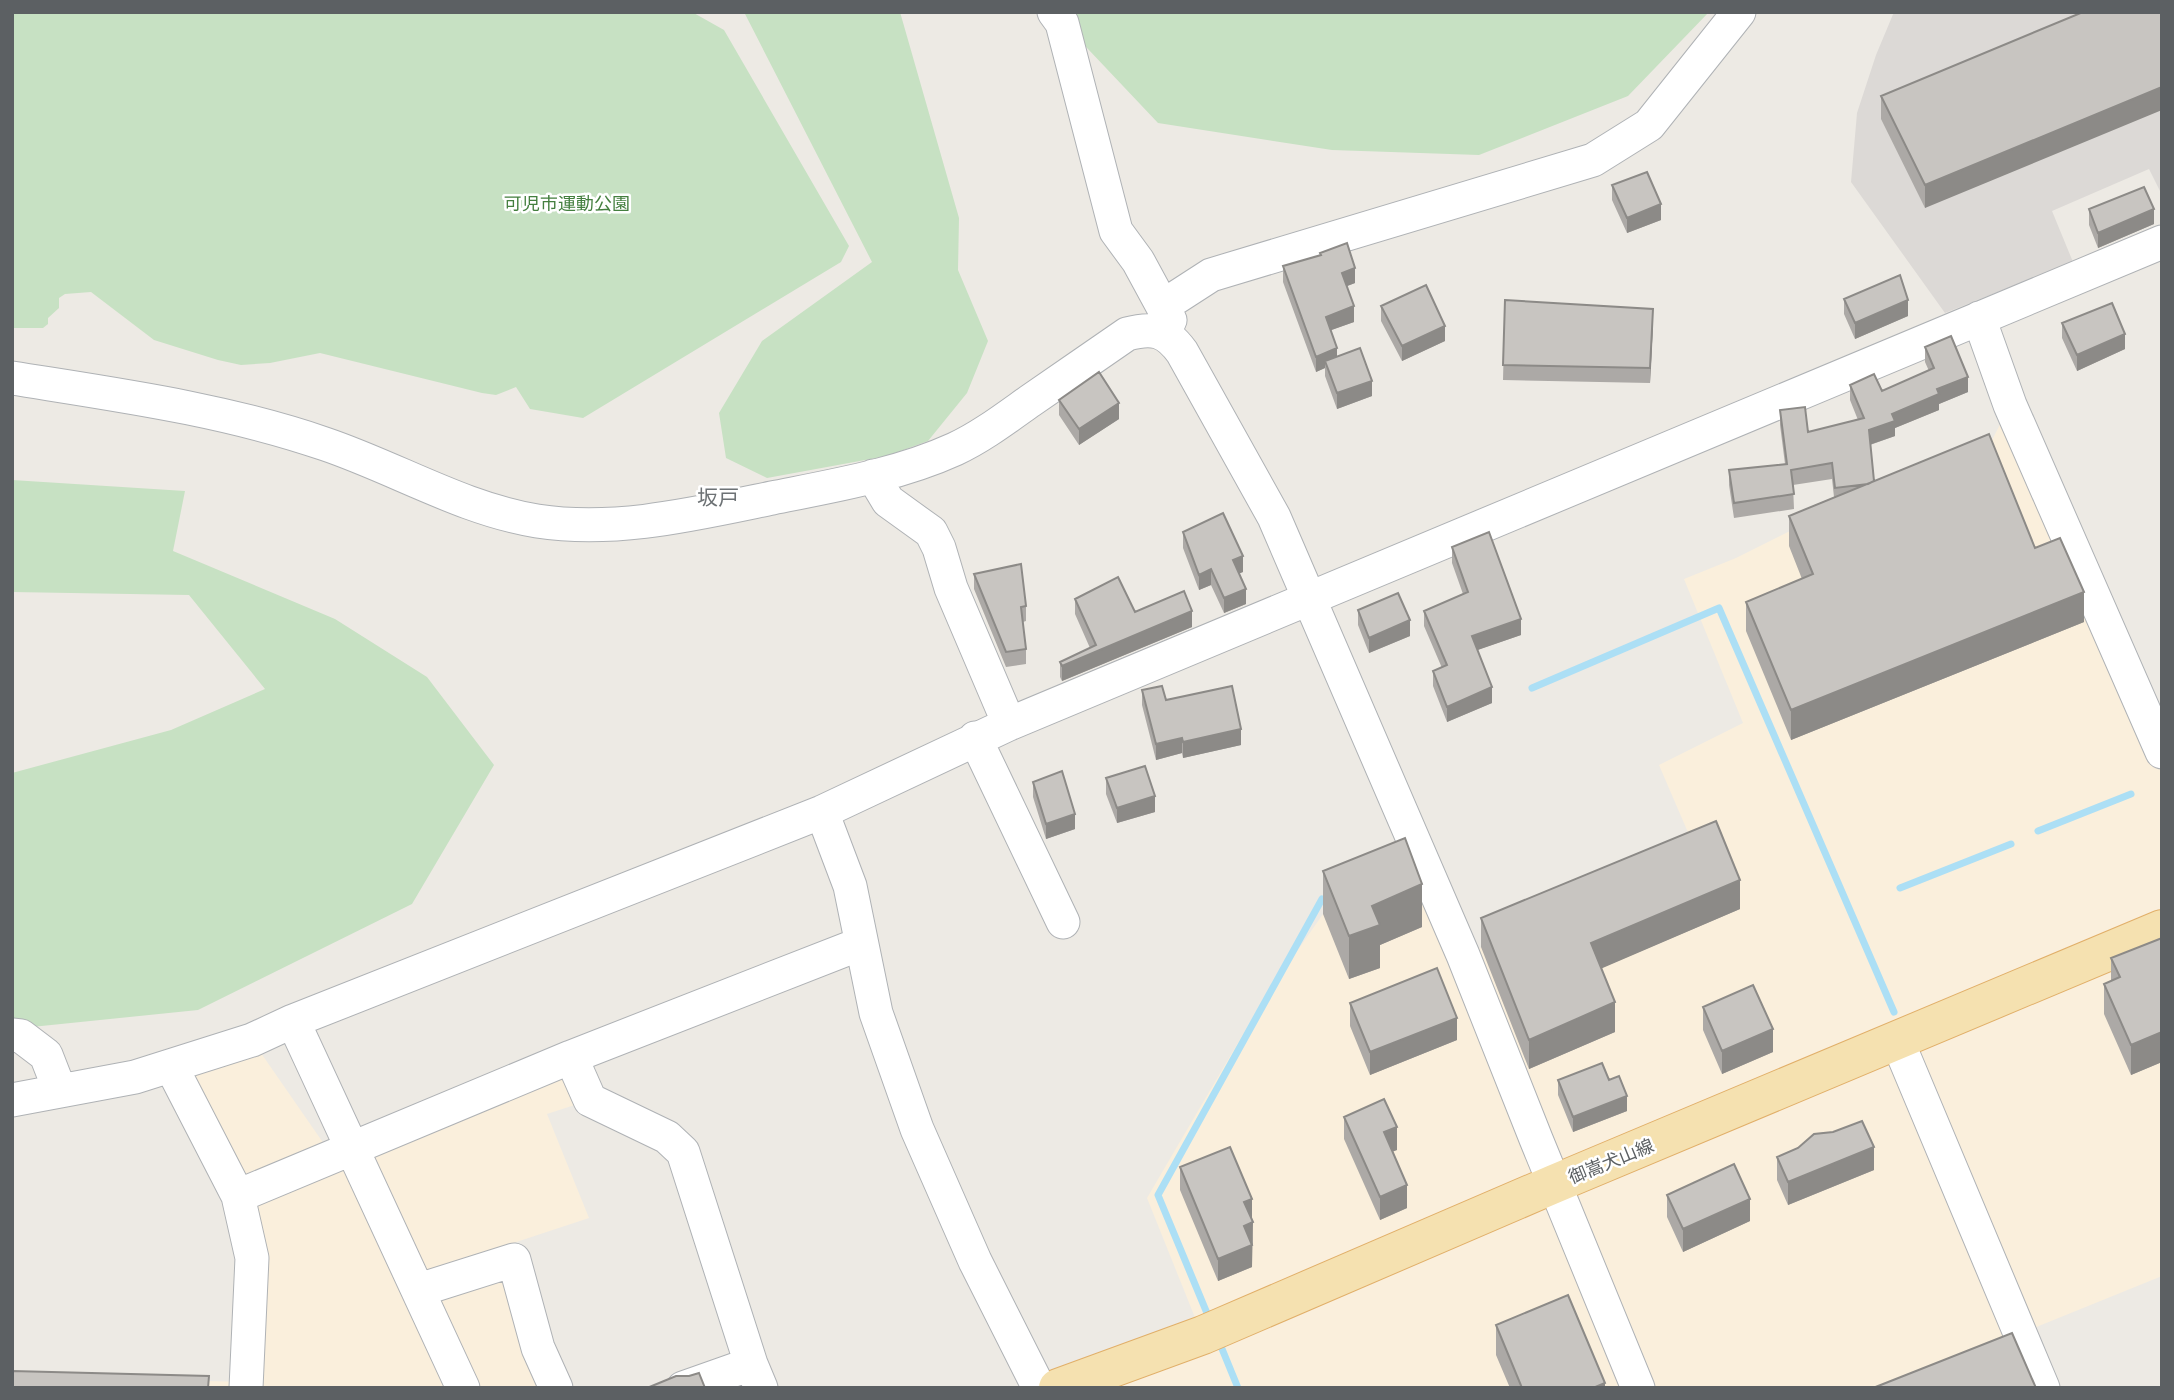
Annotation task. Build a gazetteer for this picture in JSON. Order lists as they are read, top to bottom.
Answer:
{
  "streets": {
    "main road": ["御嵩犬山線"]
  },
  "districts": ["坂戸"],
  "parks": ["可児市運動公園"]
}
